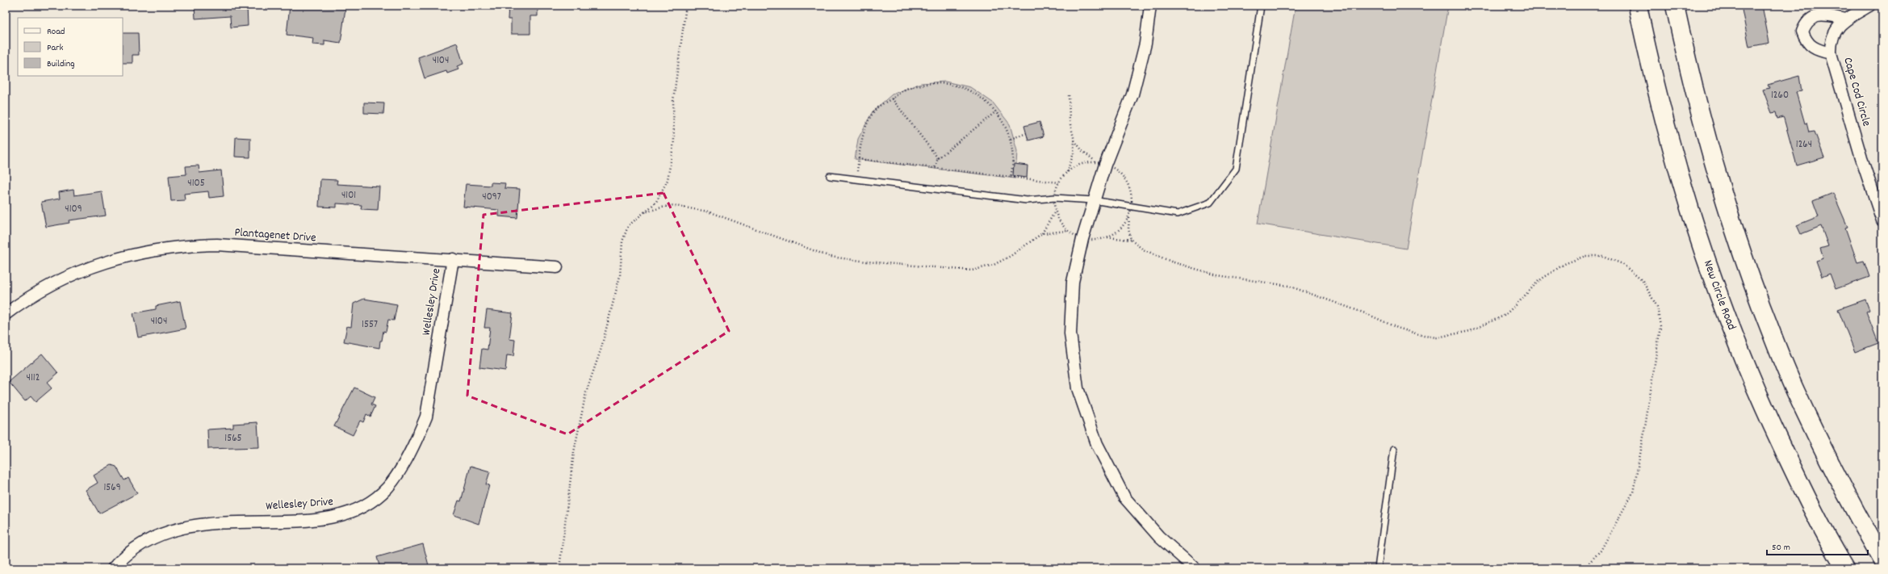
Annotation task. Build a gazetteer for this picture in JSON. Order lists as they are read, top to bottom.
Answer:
{
  "streets": {
    "highway": ["New Circle Road"],
    "street": ["Cape Cod Circle", "Plantagenet Drive", "Wellesley Drive"]
  },
  "crossings": [
    ["Plantagenet Drive", "Wellesley Drive"]
  ],
  "house_numbers": [
    "4104",
    "1260",
    "1264",
    "4105",
    "4101",
    "4097",
    "4109",
    "4104",
    "1557",
    "4112",
    "1565",
    "1569"
  ],
  "legend": ["Road", "Park", "Building"],
  "scale_bar": "50 m"
}
